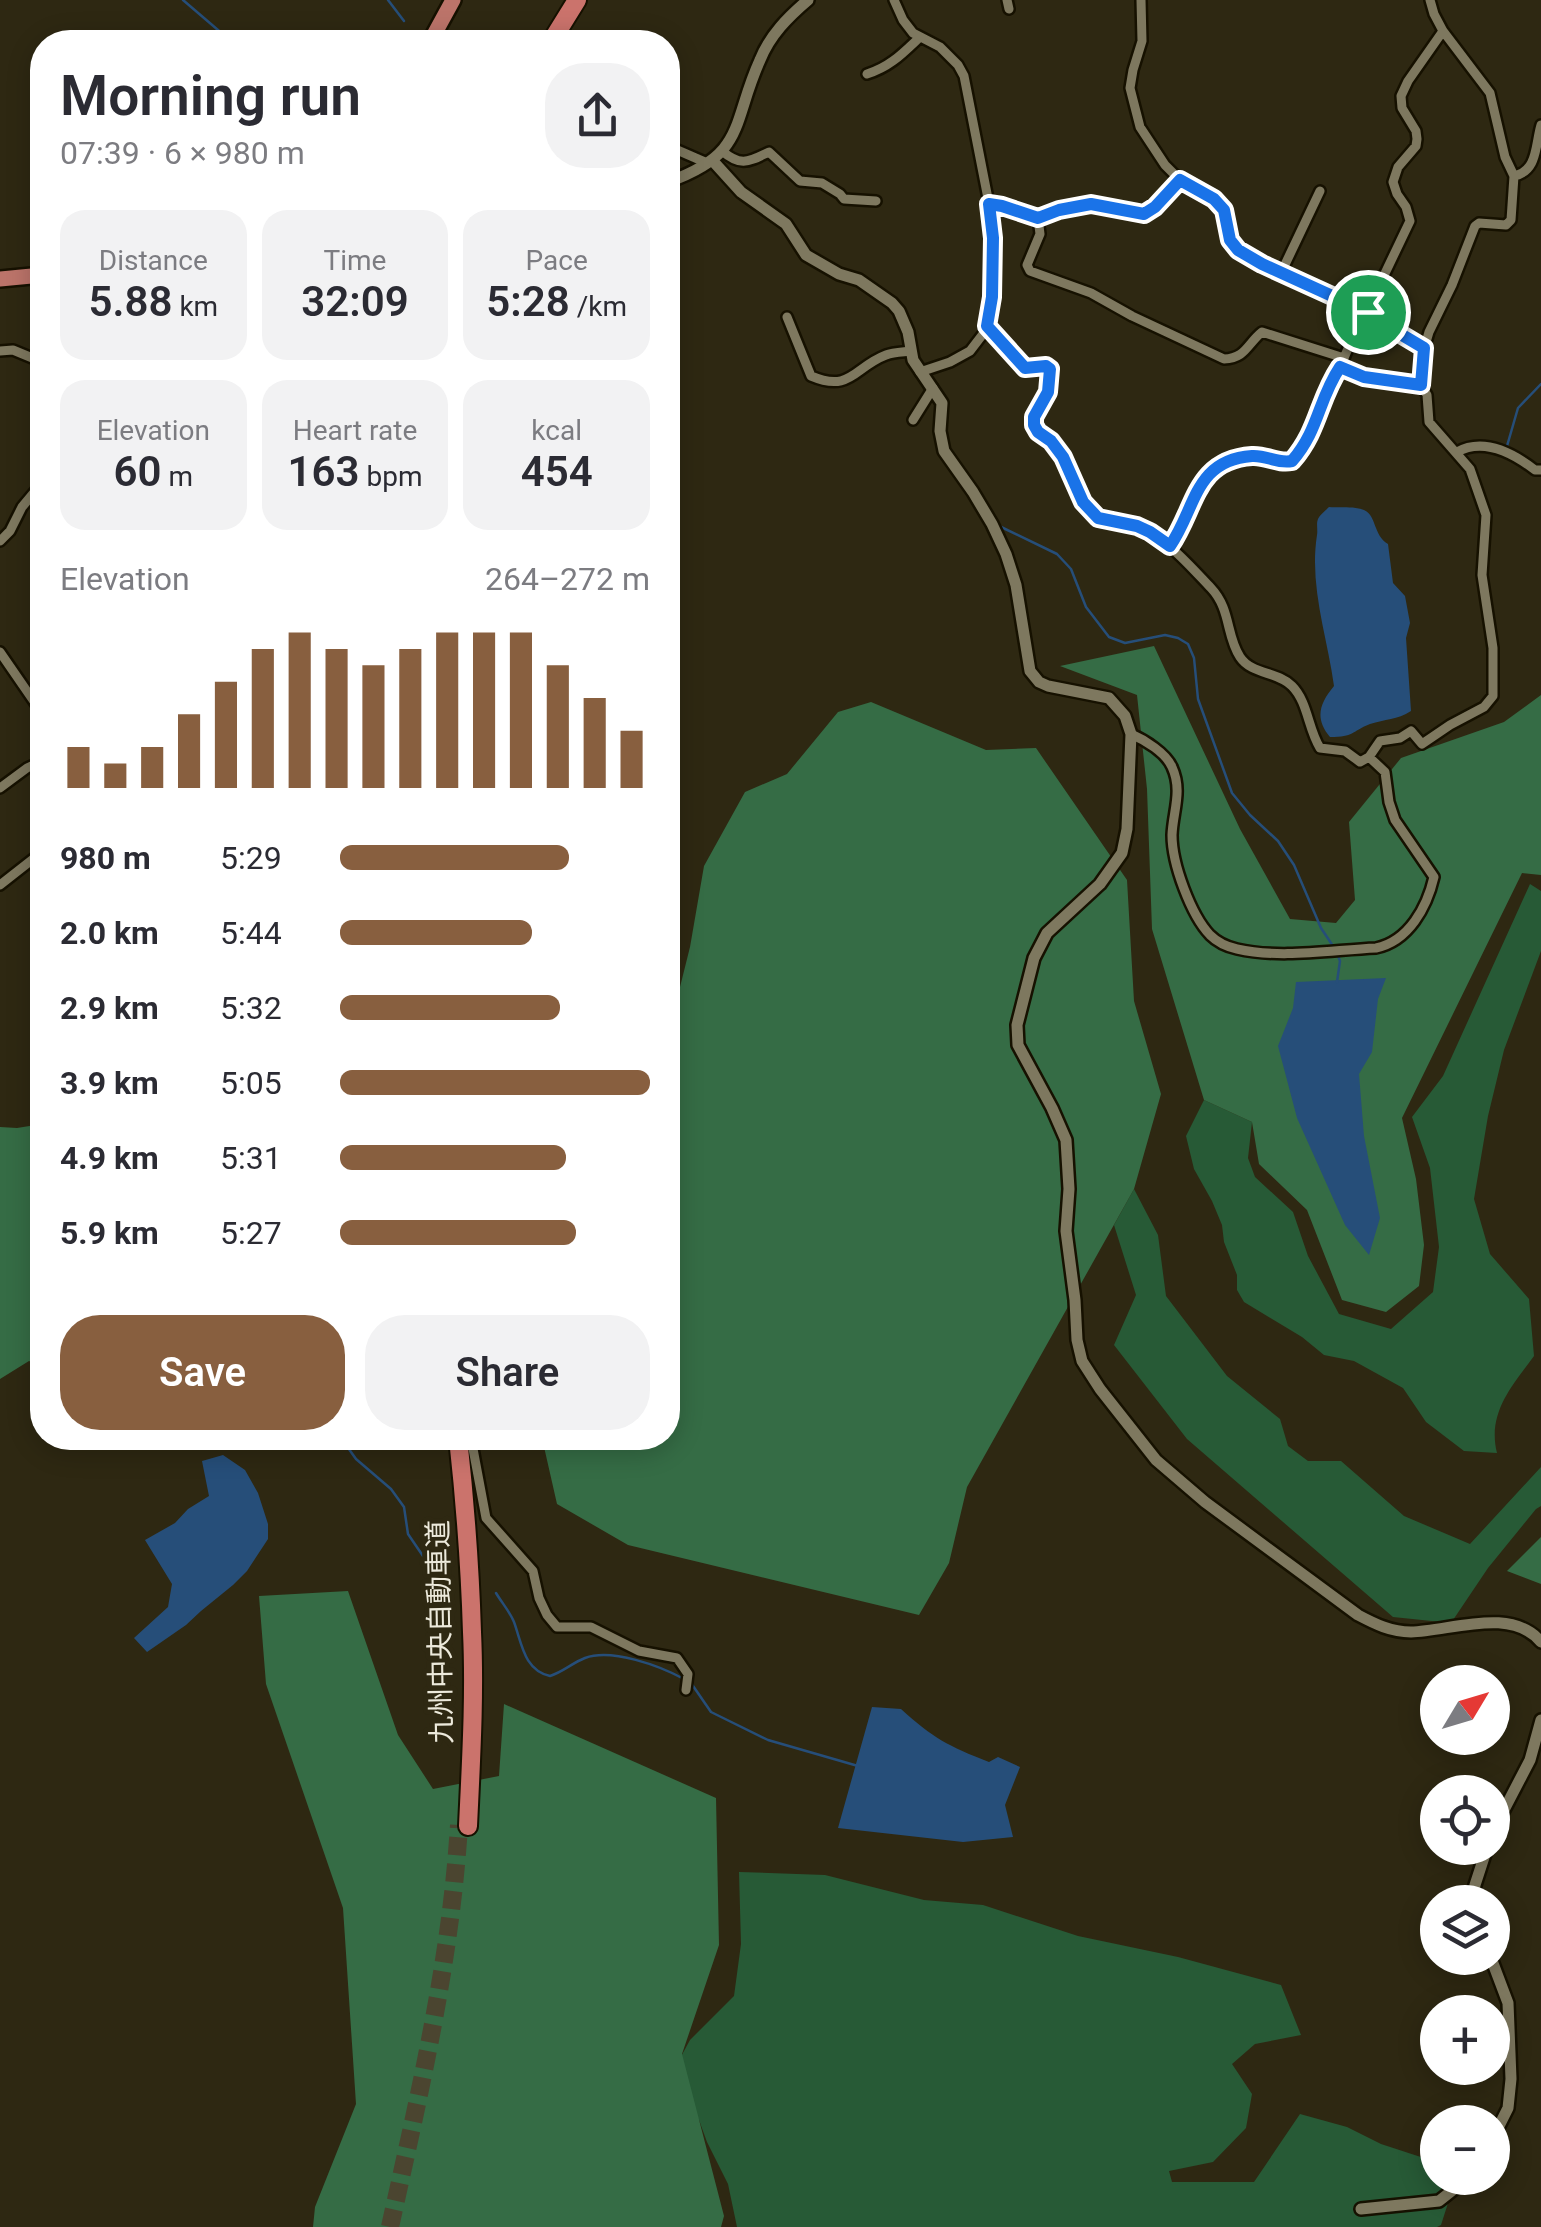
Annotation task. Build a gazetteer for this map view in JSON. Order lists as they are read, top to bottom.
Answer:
{
  "streets": {
    "highway": ["九州中央自動車道"]
  },
  "north": "top right",
  "page": {
    "heading": ["Morning run", "07:39 · 6 × 980 m"],
    "stats": [
      ["Distance", "5.88 km"],
      ["Time", "32:09"],
      ["Pace", "5:28 /km"],
      ["Elevation", "60 m"],
      ["Heart rate", "163 bpm"],
      ["kcal", "454"]
    ],
    "chart": ["Elevation", "264–272 m"],
    "list": [
      {
        "name": "980 m",
        "note": "5:29"
      },
      {
        "name": "2.0 km",
        "note": "5:44"
      },
      {
        "name": "2.9 km",
        "note": "5:32"
      },
      {
        "name": "3.9 km",
        "note": "5:05"
      },
      {
        "name": "4.9 km",
        "note": "5:31"
      },
      {
        "name": "5.9 km",
        "note": "5:27"
      }
    ],
    "buttons": ["Save", "Share"],
    "map_buttons": ["+", "−"]
  }
}
